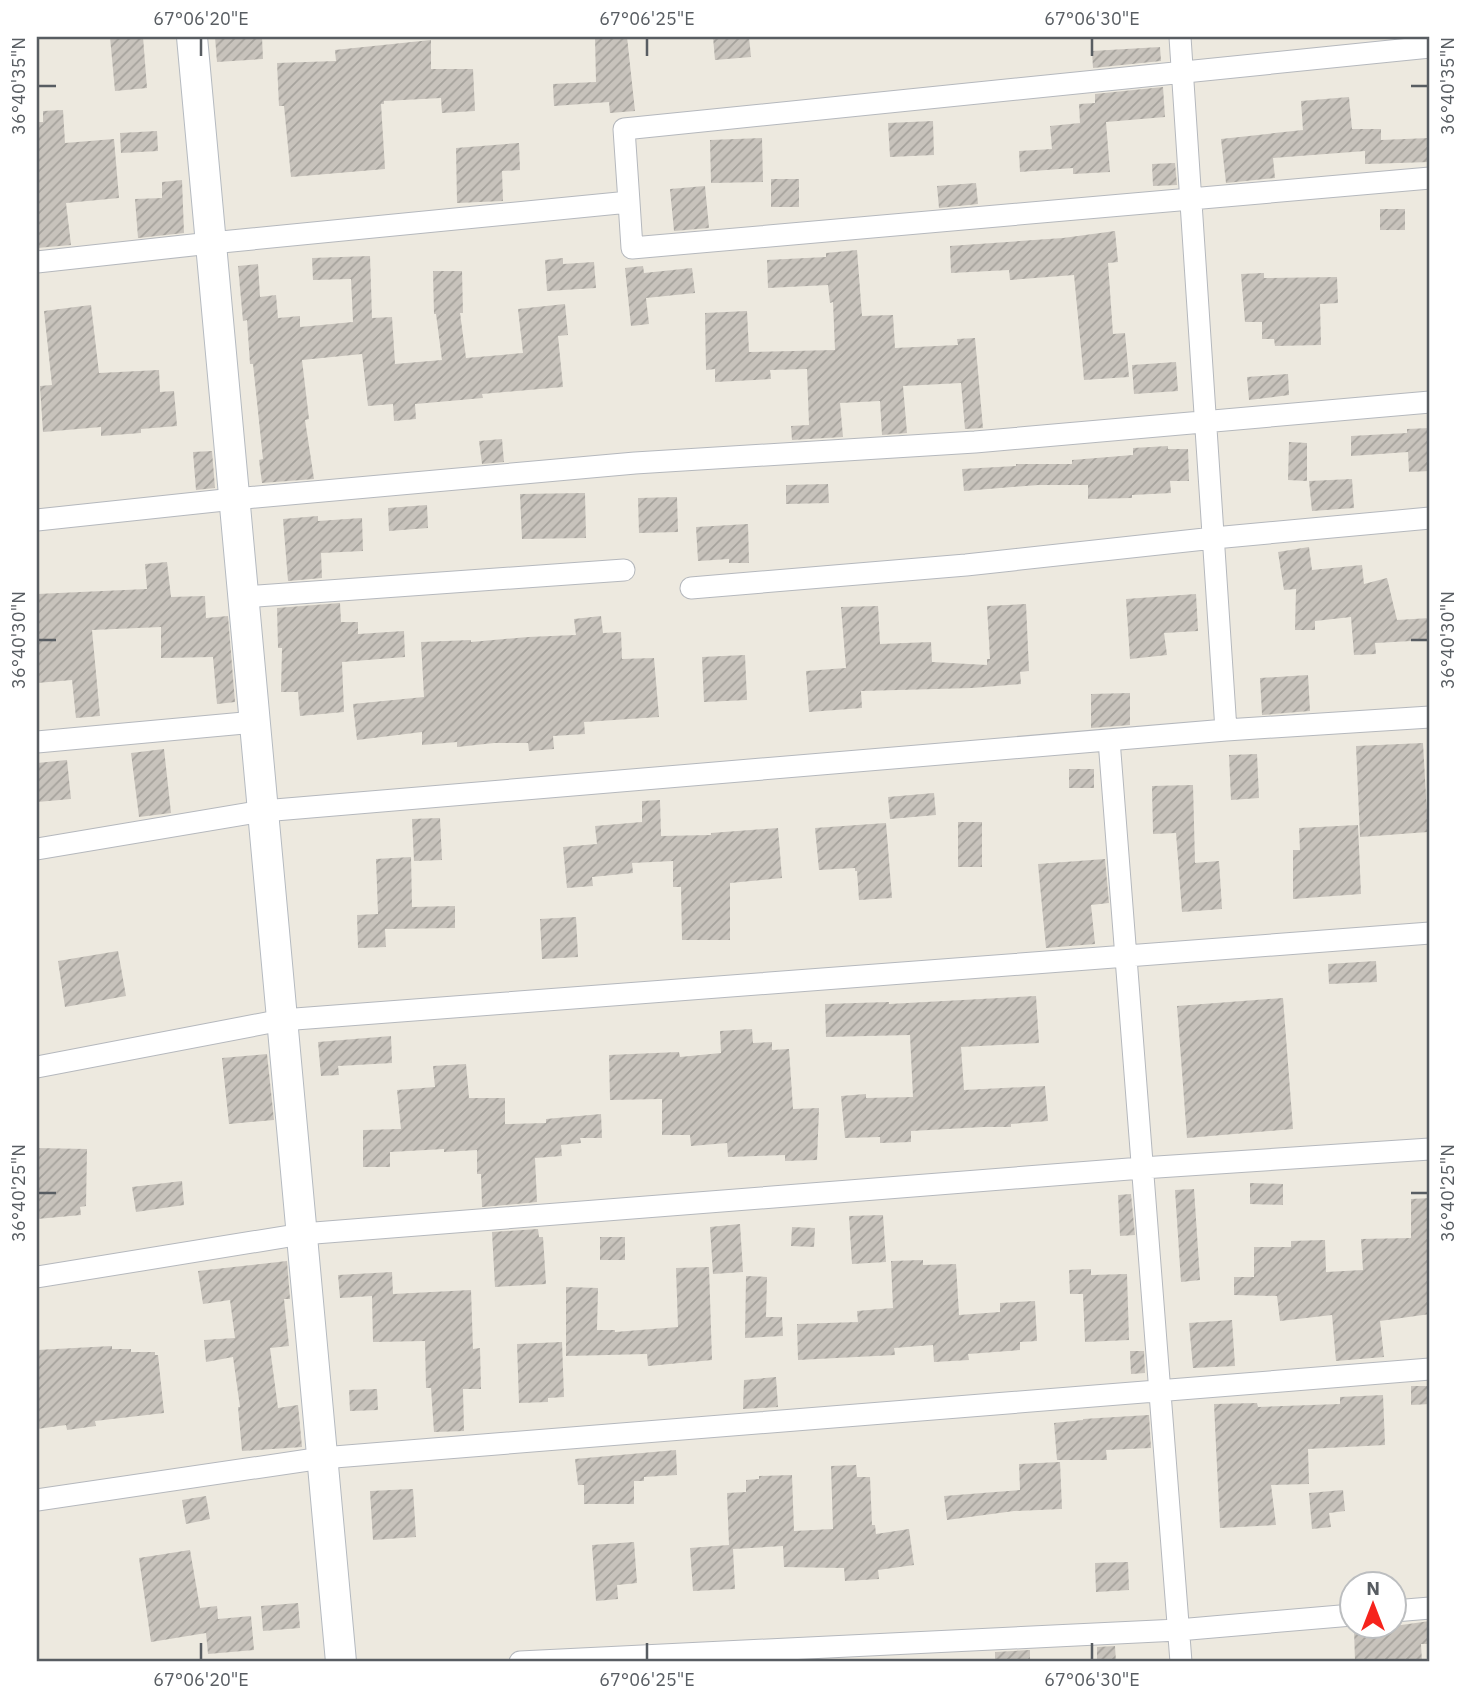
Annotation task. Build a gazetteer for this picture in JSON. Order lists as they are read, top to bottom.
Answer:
{
  "north": "top",
  "coordinates": [
    "67°06'20\"E",
    "67°06'25\"E",
    "67°06'30\"E",
    "36°40'35\"N",
    "36°40'30\"N",
    "36°40'25\"N"
  ]
}
